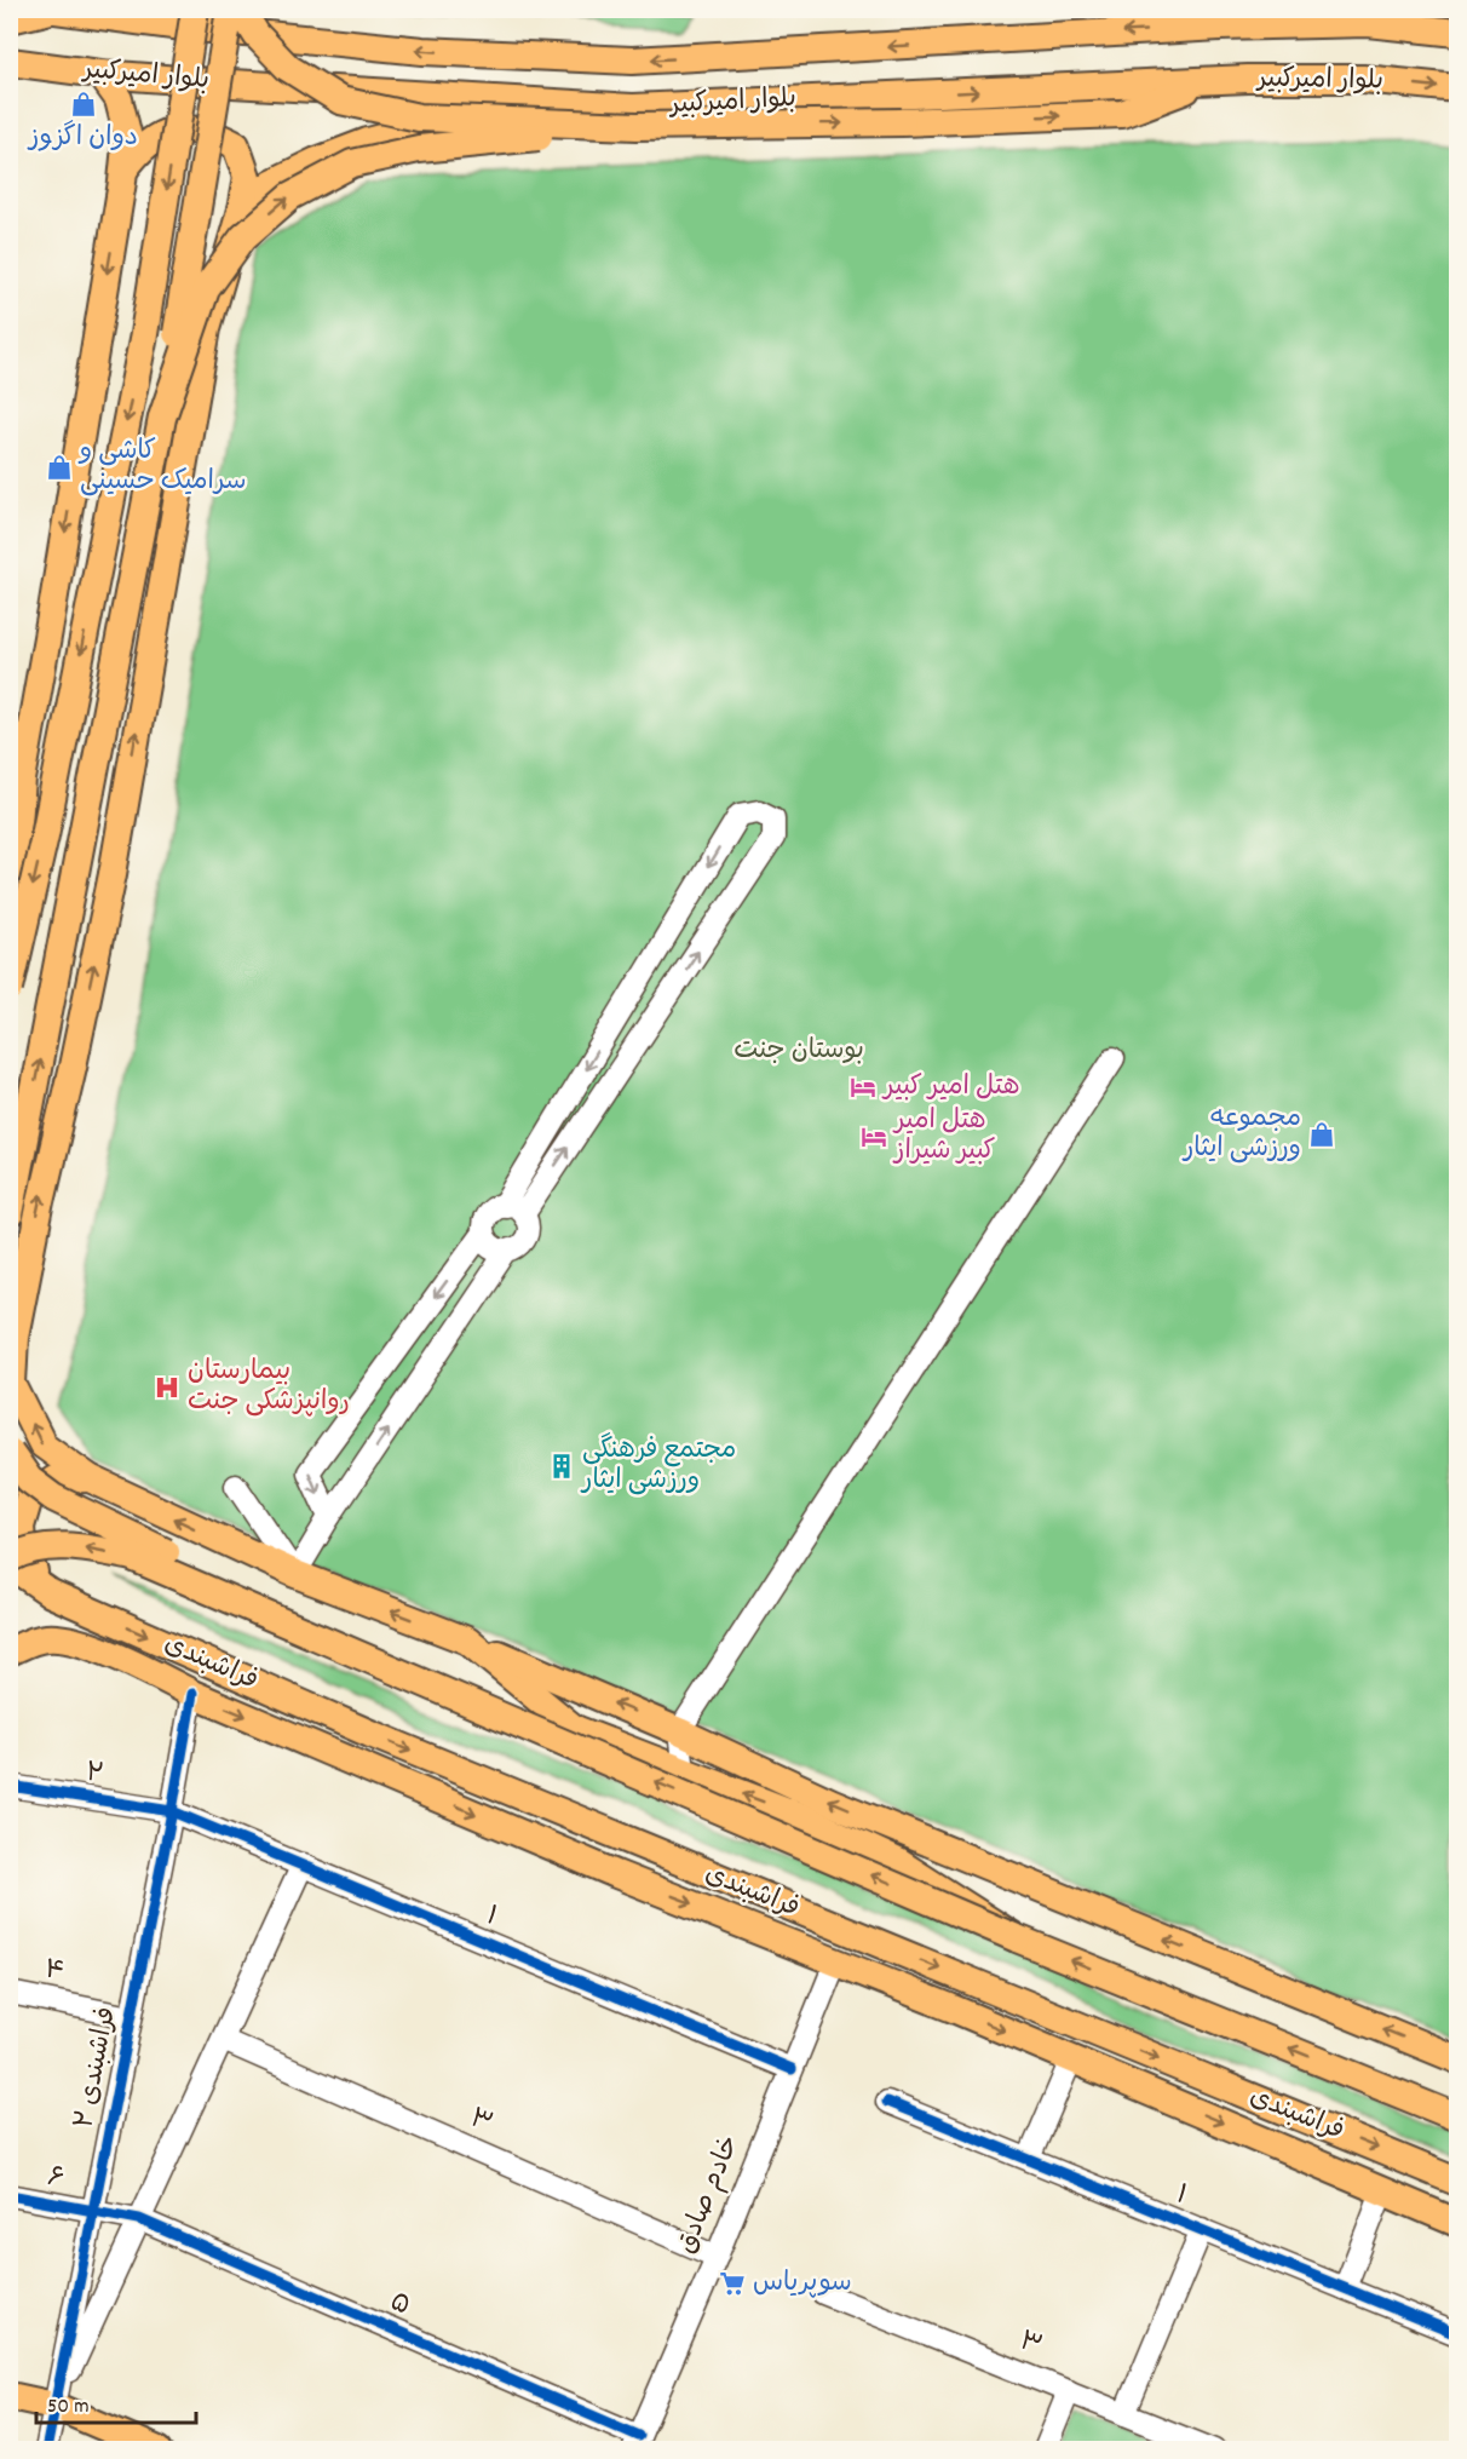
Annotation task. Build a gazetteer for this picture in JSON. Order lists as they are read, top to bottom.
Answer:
{
  "streets": {
    "main road": ["بلوار امیرکبیر", "فراشبندی"],
    "street": [
      "۲",
      "۱",
      "۴",
      "۲ فراشبندی",
      "۳",
      "۶",
      "خادم صادق",
      "۵"
    ]
  },
  "crossings": [
    ["فراشبندی", "۲ فراشبندی"],
    ["فراشبندی", "خادم صادق"],
    ["۲", "۱"],
    ["۲", "۲ فراشبندی"],
    ["۱", "۲ فراشبندی"],
    ["۱", "خادم صادق"],
    ["۴", "۲ فراشبندی"],
    ["۲ فراشبندی", "۶"],
    ["۳", "خادم صادق"],
    ["۶", "۵"],
    ["خادم صادق", "۵"]
  ],
  "parks": ["بوستان جنت"],
  "places": {
    "shop": ["دوان اگزوز", "کاشی و سرامیک حسینی", "مجموعه ورزشی ایثار"],
    "hotel": ["هتل امیر کبیر", "هتل امیر کبیر شیراز"],
    "hospital": ["بیمارستان روانپزشکی جنت"],
    "building": ["مجتمع فرهنگی ورزشی ایثار"],
    "supermarket": ["سوپریاس"]
  },
  "scale_bar": "50 m"
}
